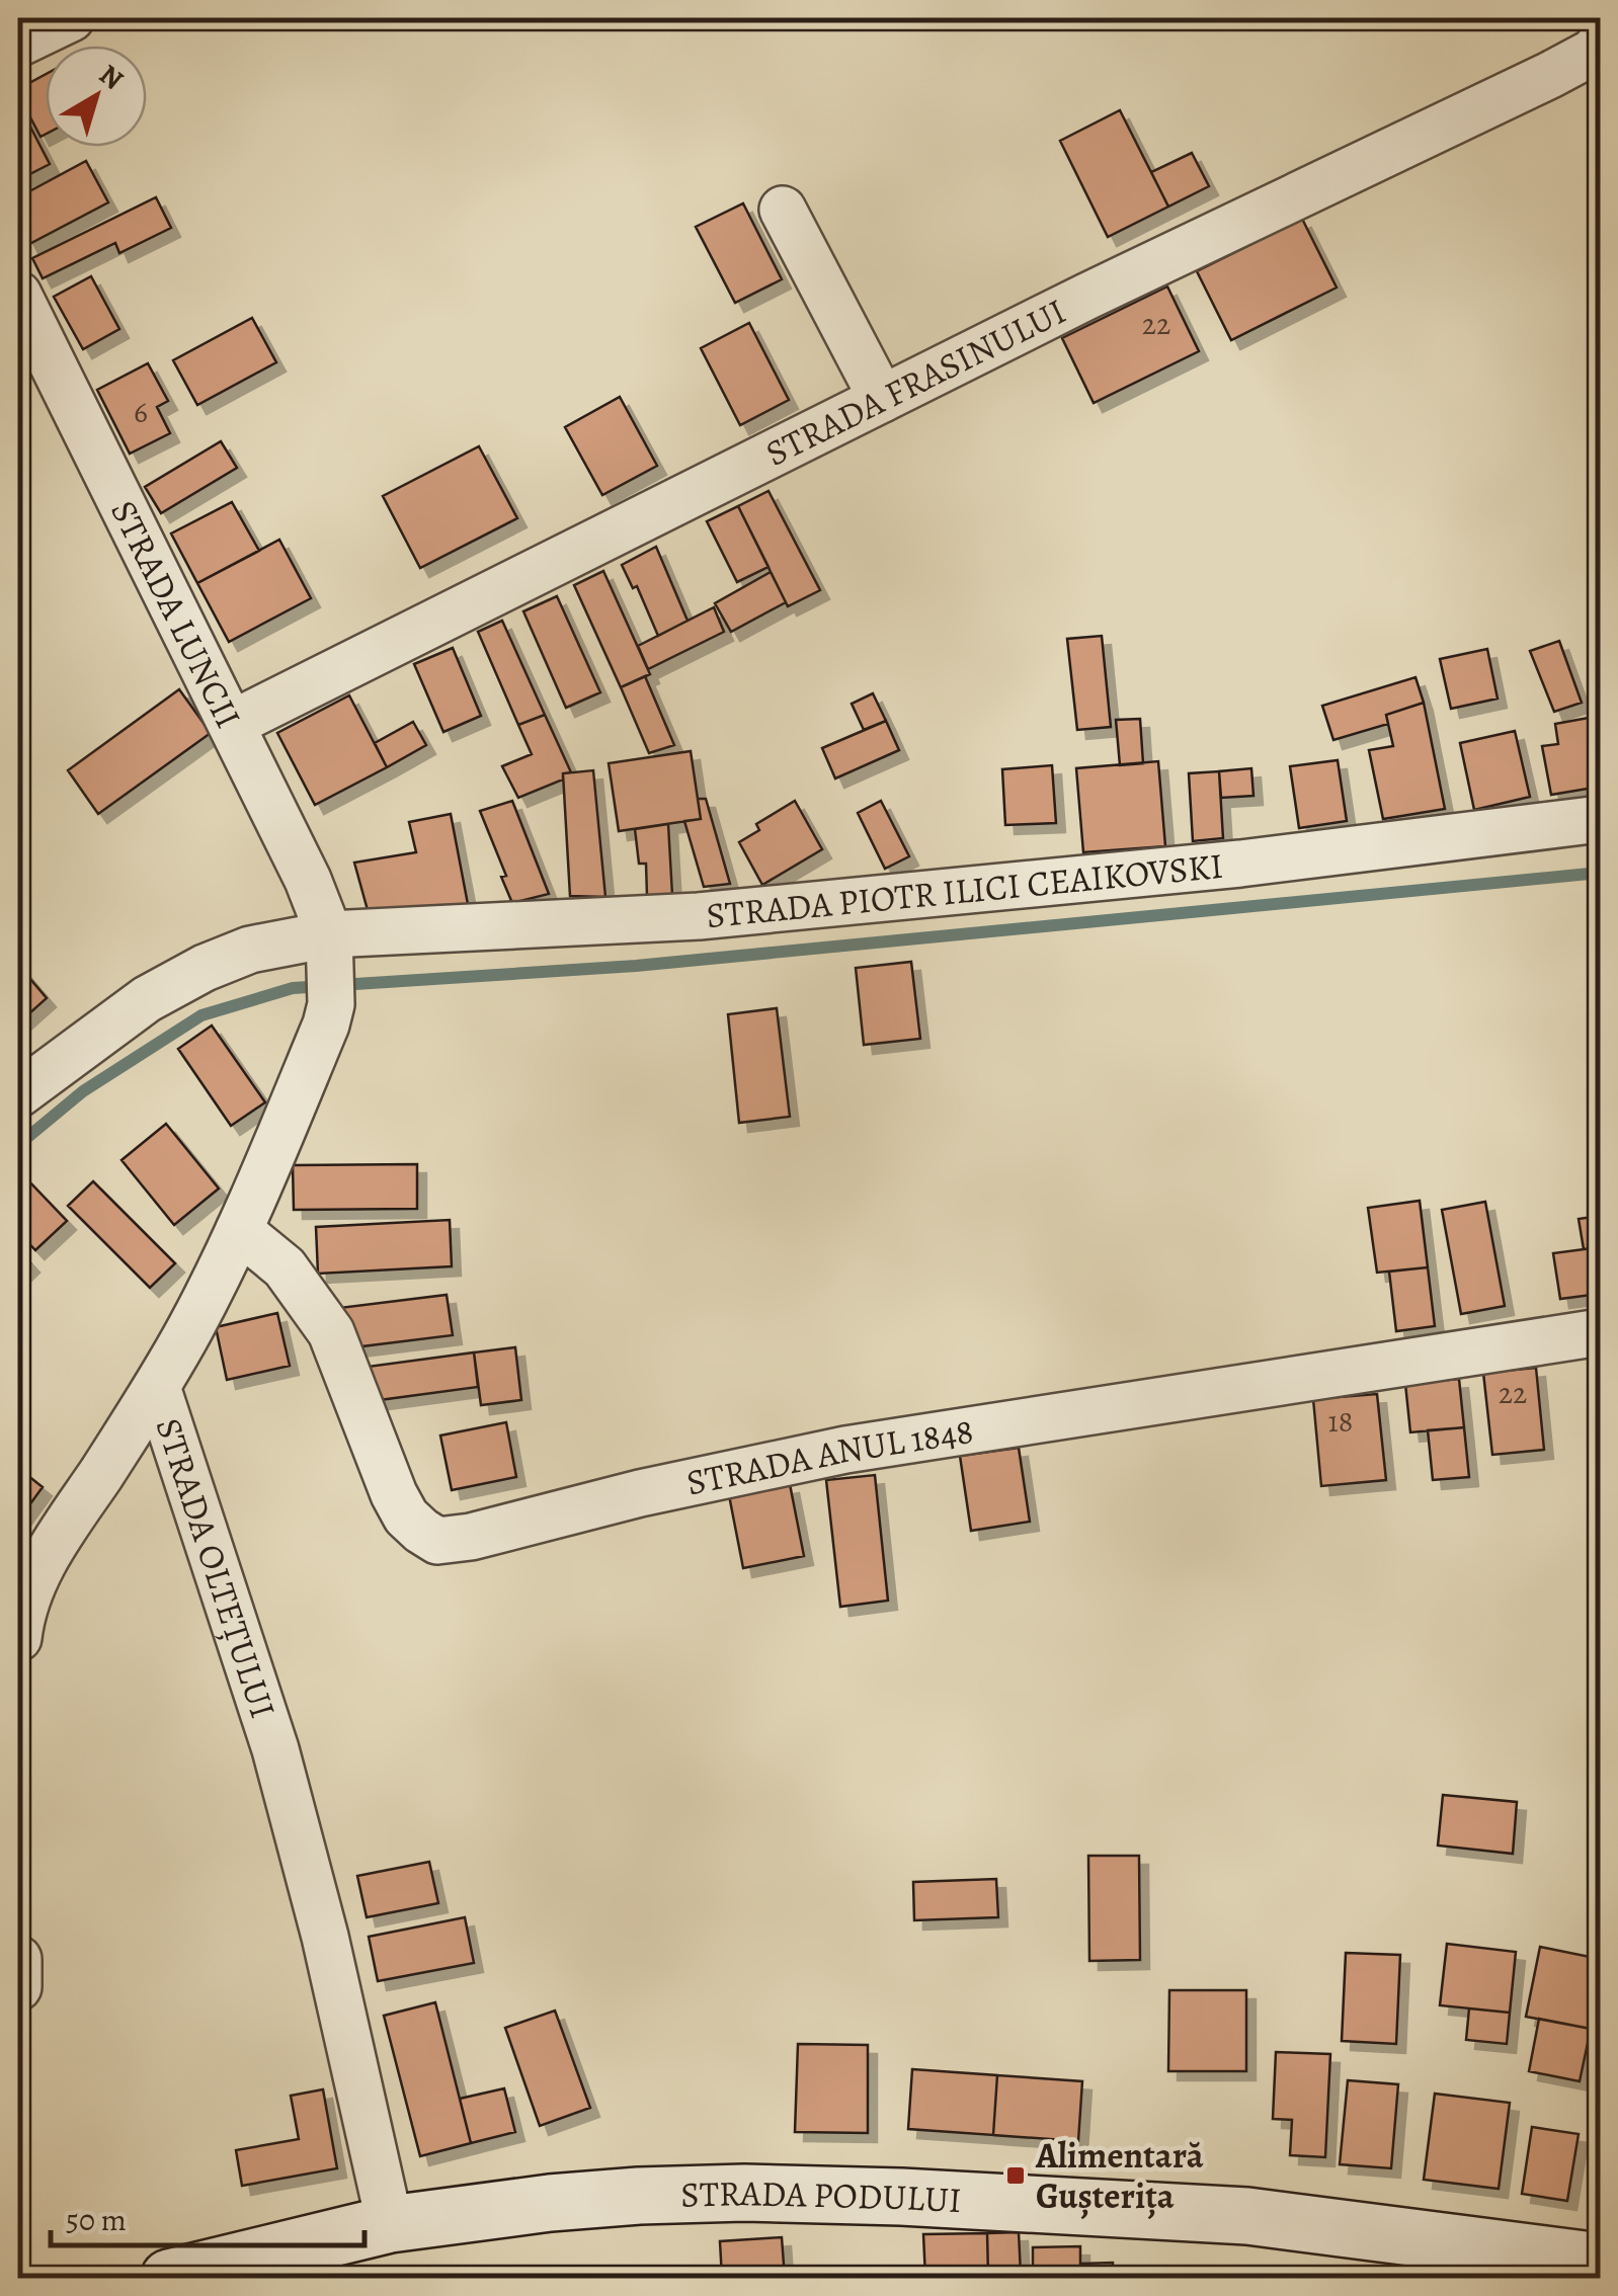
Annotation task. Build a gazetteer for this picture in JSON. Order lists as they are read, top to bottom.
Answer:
{
  "streets": {
    "main road": ["STRADA PODULUI"],
    "street": [
      "STRADA FRASINULUI",
      "STRADA LUNCII",
      "STRADA PIOTR ILICI CEAIKOVSKI",
      "STRADA ANUL 1848",
      "STRADA OLTEȚULUI"
    ]
  },
  "crossings": [
    ["STRADA FRASINULUI", "STRADA LUNCII"],
    ["STRADA LUNCII", "STRADA PIOTR ILICI CEAIKOVSKI"],
    ["STRADA LUNCII", "STRADA OLTEȚULUI"],
    ["STRADA PIOTR ILICI CEAIKOVSKI", "STRADA OLTEȚULUI"],
    ["STRADA ANUL 1848", "STRADA OLTEȚULUI"],
    ["STRADA OLTEȚULUI", "STRADA PODULUI"]
  ],
  "places": {
    "transit": ["Alimentară Gușterița"]
  },
  "house_numbers": [
    "22",
    "6",
    "22",
    "18"
  ],
  "scale_bar": "50 m",
  "north": "top right"
}
